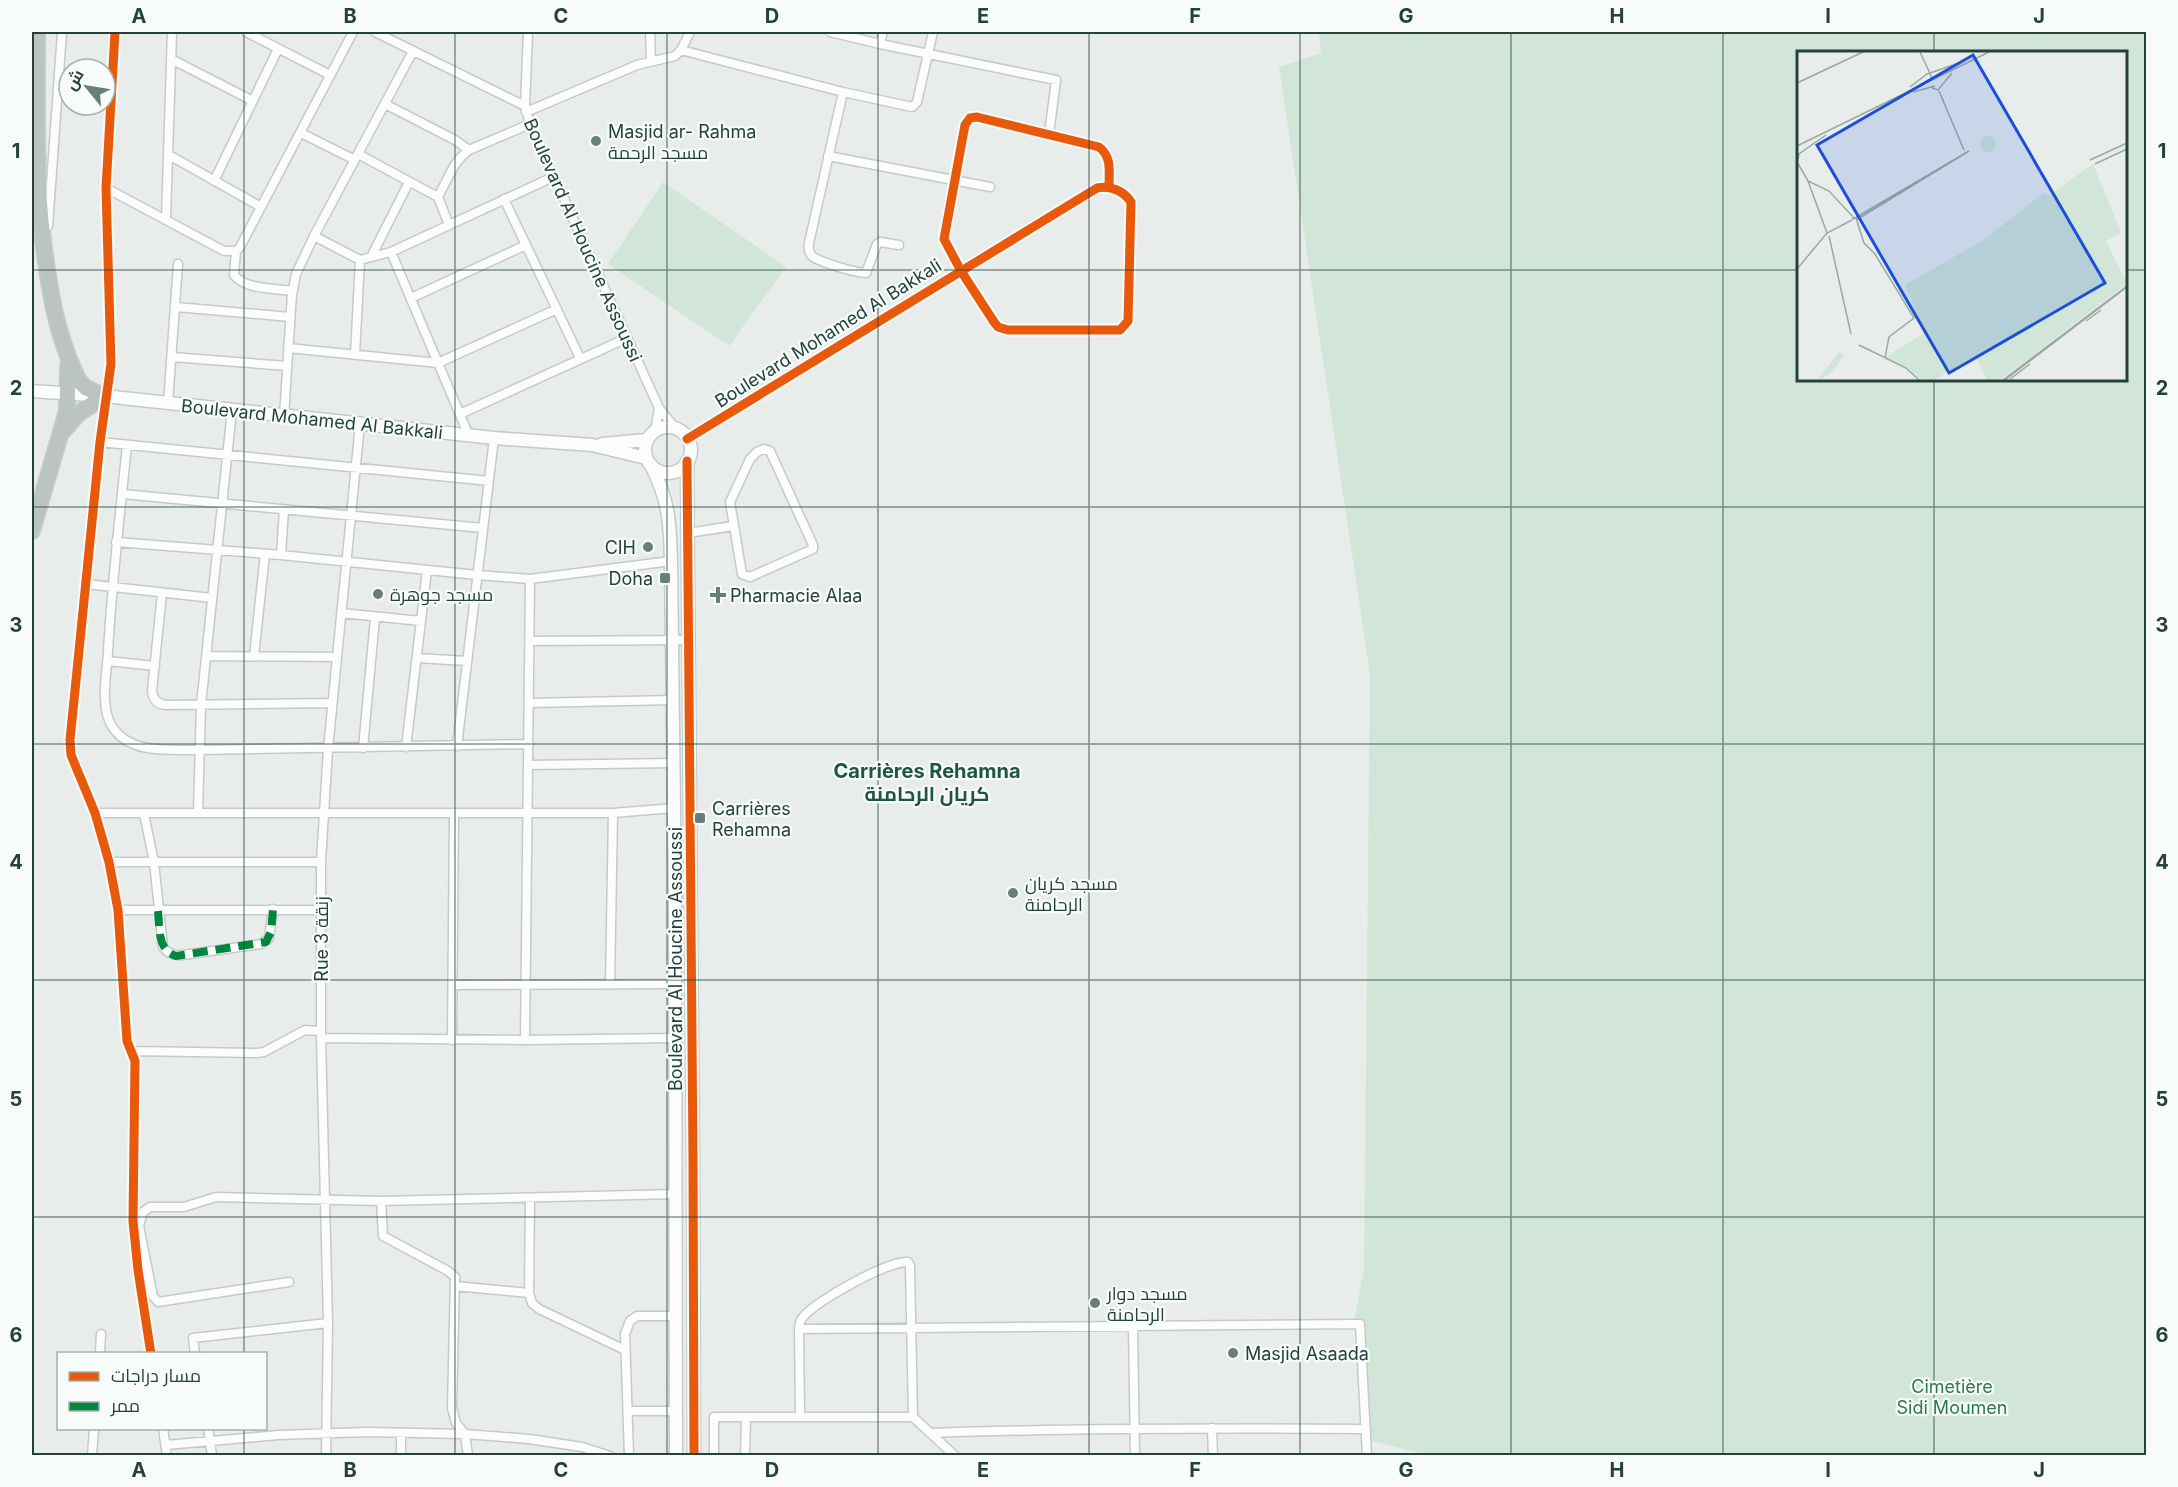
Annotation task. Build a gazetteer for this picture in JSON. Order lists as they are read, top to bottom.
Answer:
{
  "streets": {
    "street": ["Boulevard Al Houcine Assoussi", "Boulevard Mohamed Al Bakkali", "Rue 3 زنقة"]
  },
  "crossings": [
    ["Boulevard Al Houcine Assoussi", "Boulevard Mohamed Al Bakkali"],
    ["Boulevard Mohamed Al Bakkali", "Rue 3 زنقة"]
  ],
  "districts": ["Carrières Rehamna كريان الرحامنة"],
  "parks": ["Cimetière Sidi Moumen"],
  "places": {
    "other": [
      "Masjid ar- Rahma مسجد الرحمة",
      "CIH",
      "مسجد جوهرة",
      "مسجد كريان الرحامنة",
      "مسجد دوار الرحامنة",
      "Masjid Asaada"
    ],
    "transit": ["Doha", "Carrières Rehamna"],
    "health": ["Pharmacie Alaa"]
  },
  "legend": ["مسار دراجات", "ممر"],
  "north": "top left",
  "grid": {
    "columns": [
      "A",
      "B",
      "C",
      "D",
      "E",
      "F",
      "G",
      "H",
      "I",
      "J"
    ],
    "rows": [
      "1",
      "2",
      "3",
      "4",
      "5",
      "6"
    ]
  }
}
